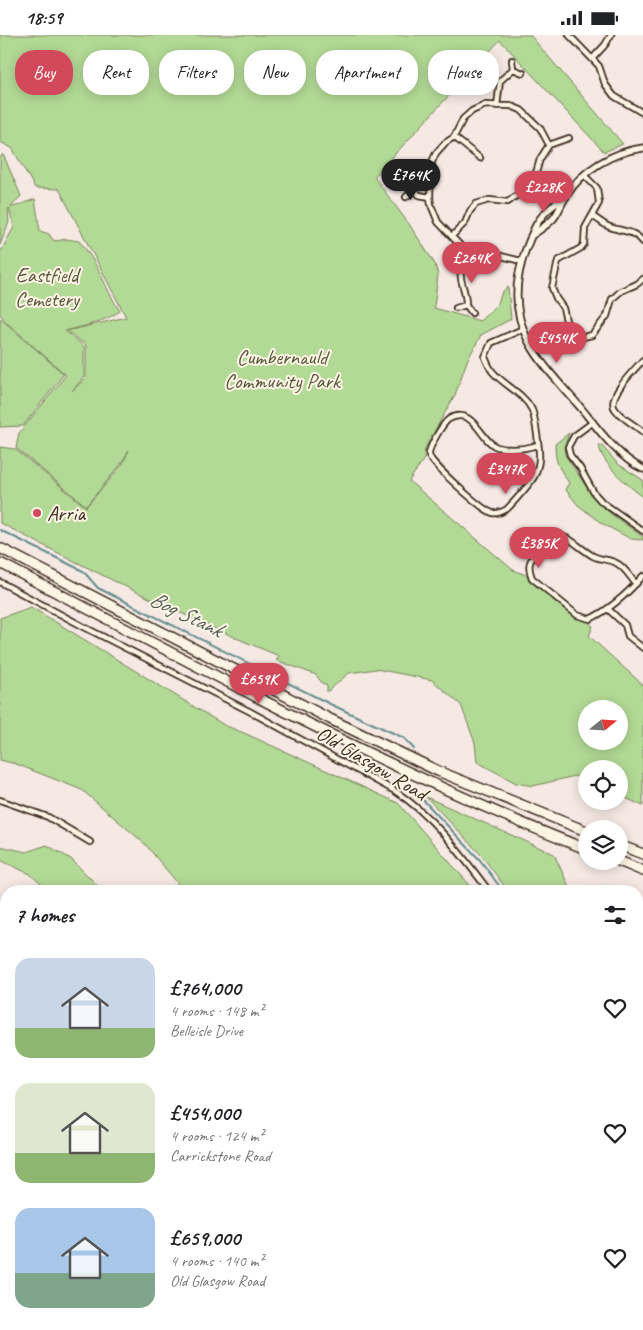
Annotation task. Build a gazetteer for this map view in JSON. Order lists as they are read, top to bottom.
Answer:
{
  "streets": {
    "street": ["Old Glasgow Road"]
  },
  "water": ["Bog Stank"],
  "parks": ["Eastfield Cemetery", "Cumbernauld Community Park"],
  "places": ["Arria"],
  "north": "right",
  "page": {
    "status": "18:59",
    "chip": [
      "Buy",
      "Rent",
      "Filters",
      "New",
      "Apartment",
      "House"
    ],
    "price": [
      "£764K",
      "£228K",
      "£264K",
      "£454K",
      "£347K",
      "£385K",
      "£659K"
    ],
    "heading": "7 homes",
    "list": [
      {
        "name": "£764,000",
        "note": "4 rooms · 148 m² · Belleisle Drive"
      },
      {
        "name": "£454,000",
        "note": "4 rooms · 124 m² · Carrickstone Road"
      },
      {
        "name": "£659,000",
        "note": "4 rooms · 140 m² · Old Glasgow Road"
      }
    ]
  }
}
